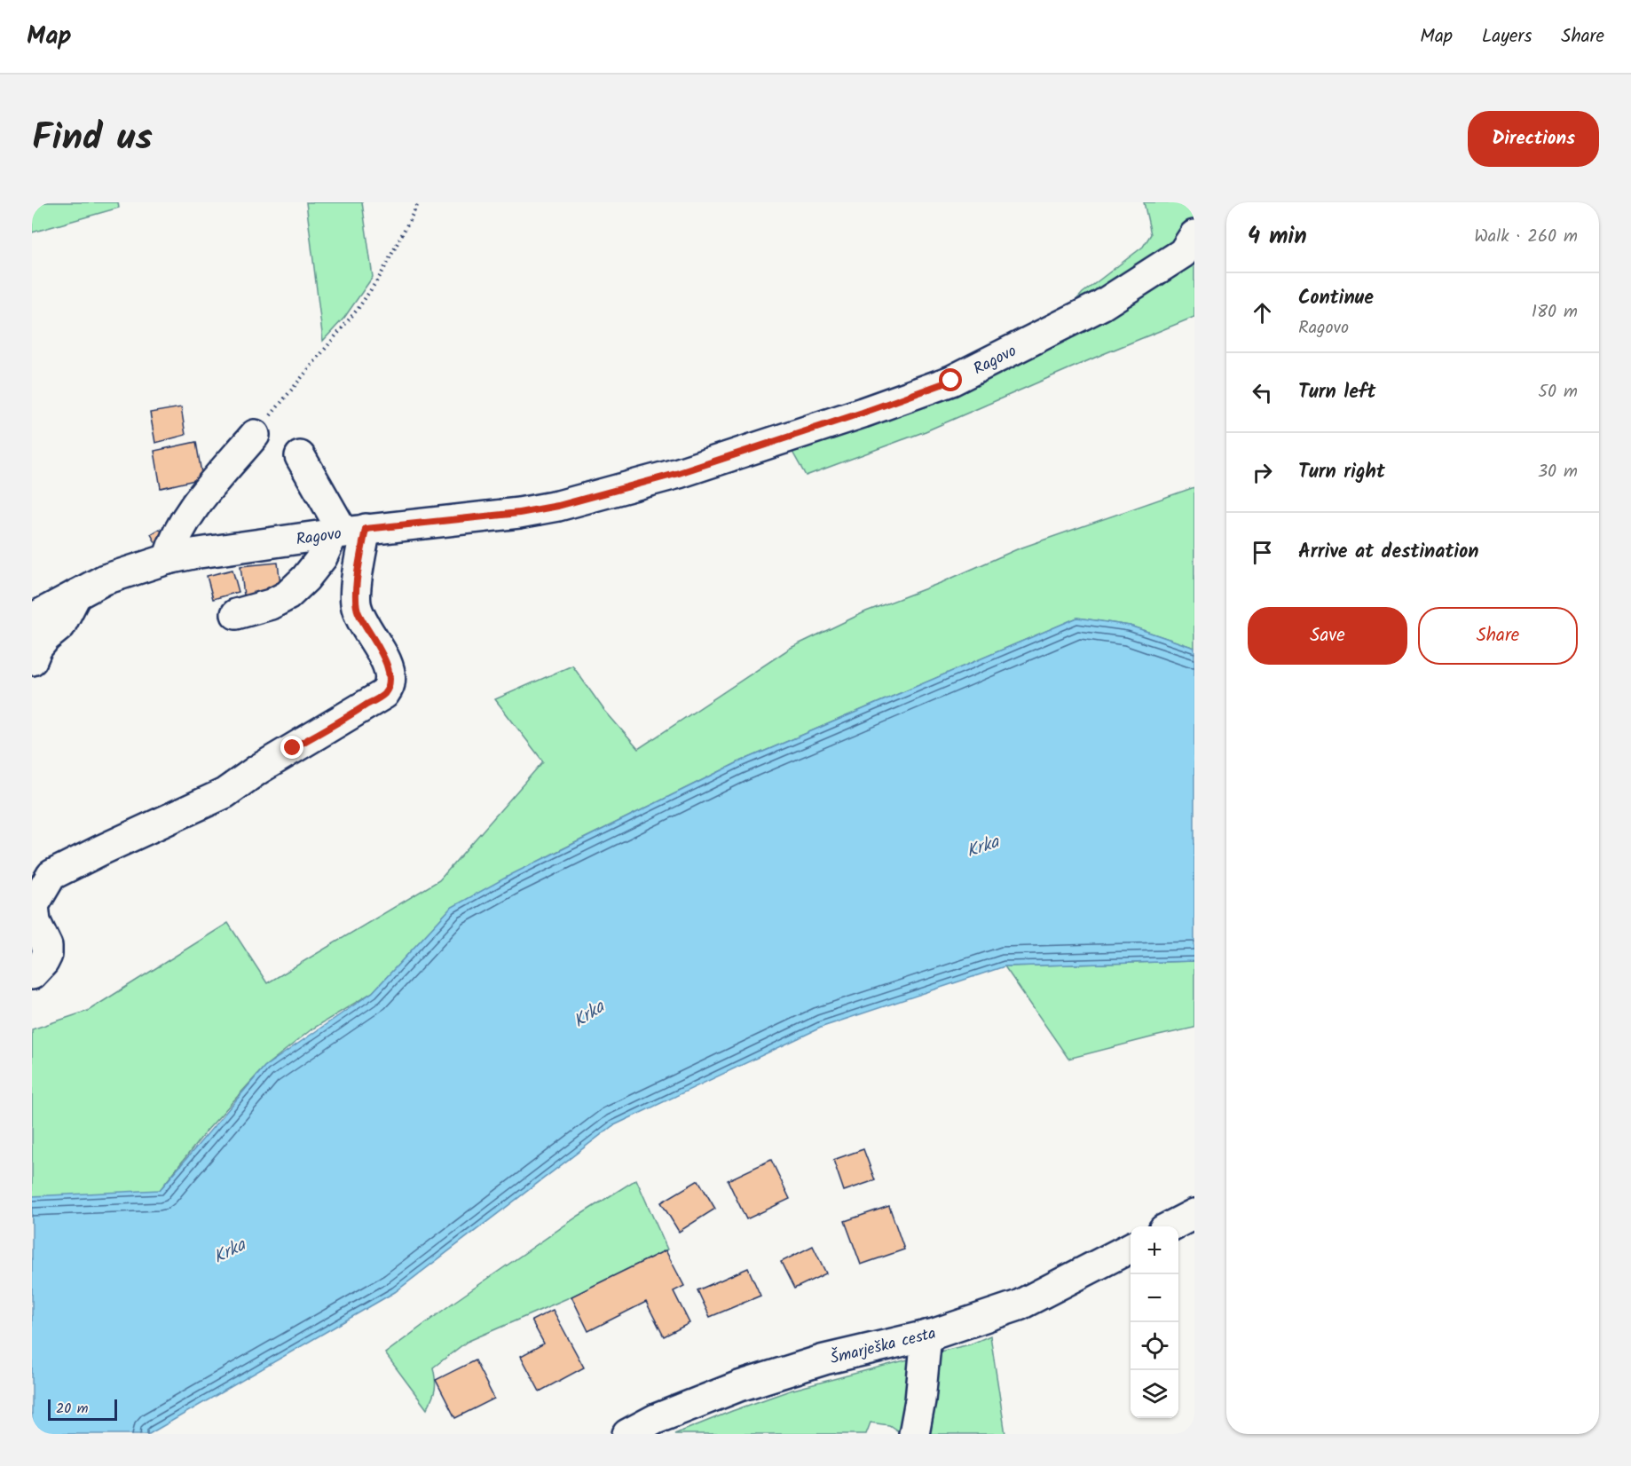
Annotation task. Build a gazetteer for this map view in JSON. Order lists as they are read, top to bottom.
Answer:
{
  "streets": {
    "street": ["Ragovo", "Šmarješka cesta"]
  },
  "water": ["Krka"],
  "scale_bar": "20 m",
  "page": {
    "header": "Map",
    "nav": ["Map", "Layers", "Share"],
    "title": "Find us",
    "buttons": [
      "Directions",
      ["Save", "Share"]
    ],
    "heading": ["4 min", "Walk · 260 m"],
    "list": [
      ["Continue", "Ragovo", "180 m"],
      ["Turn left", "50 m"],
      ["Turn right", "30 m"],
      "Arrive at destination"
    ],
    "map_buttons": ["+", "−"],
    "scale": "20 m"
  }
}
